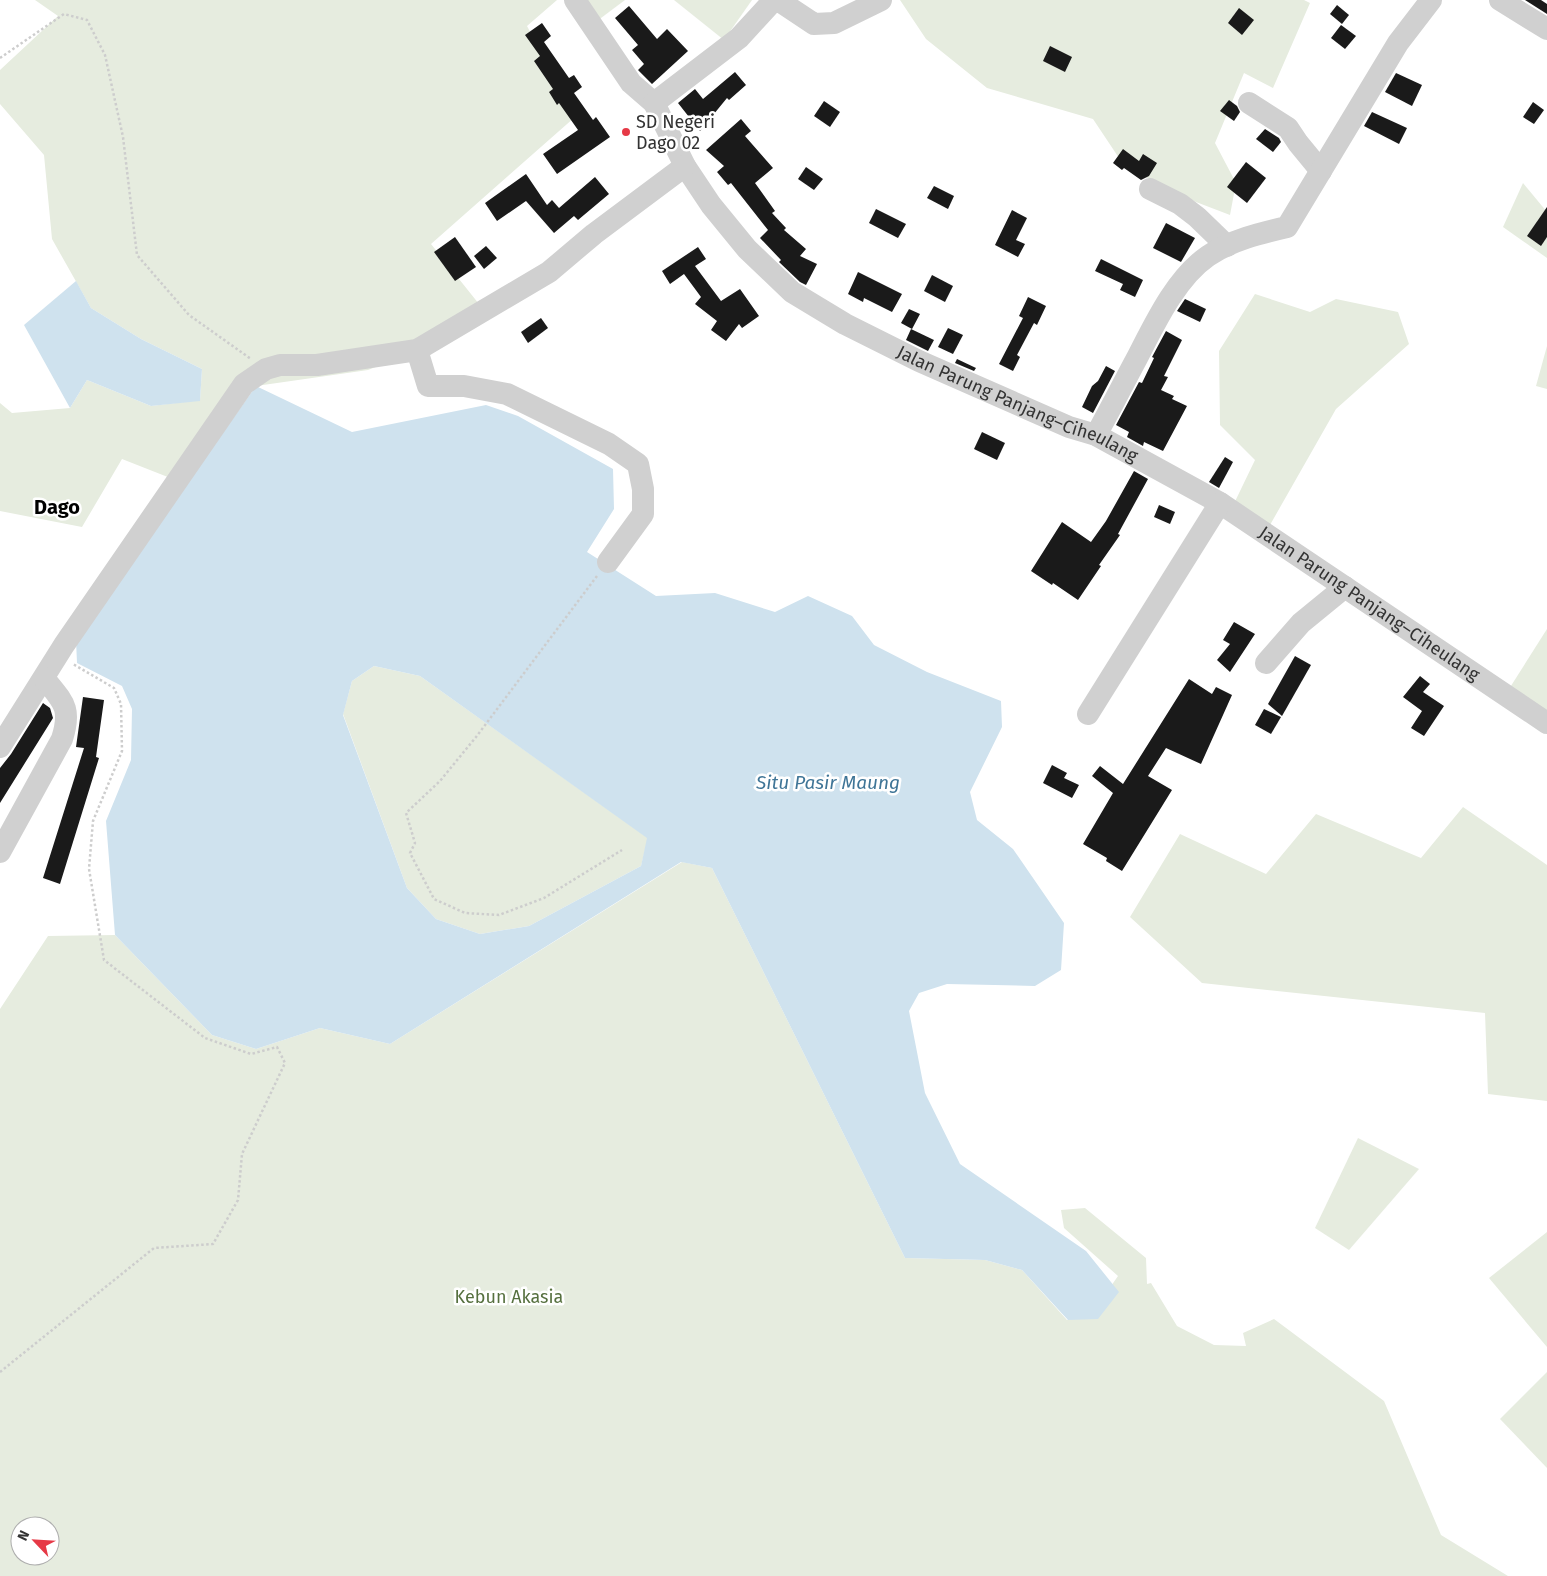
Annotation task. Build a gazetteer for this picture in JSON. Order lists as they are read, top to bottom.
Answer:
{
  "streets": {
    "street": ["Jalan Parung Panjang–Ciheulang"]
  },
  "districts": ["Dago"],
  "water": ["Situ Pasir Maung"],
  "parks": ["Kebun Akasia"],
  "places": ["SD Negeri Dago 02"],
  "north": "top left"
}
